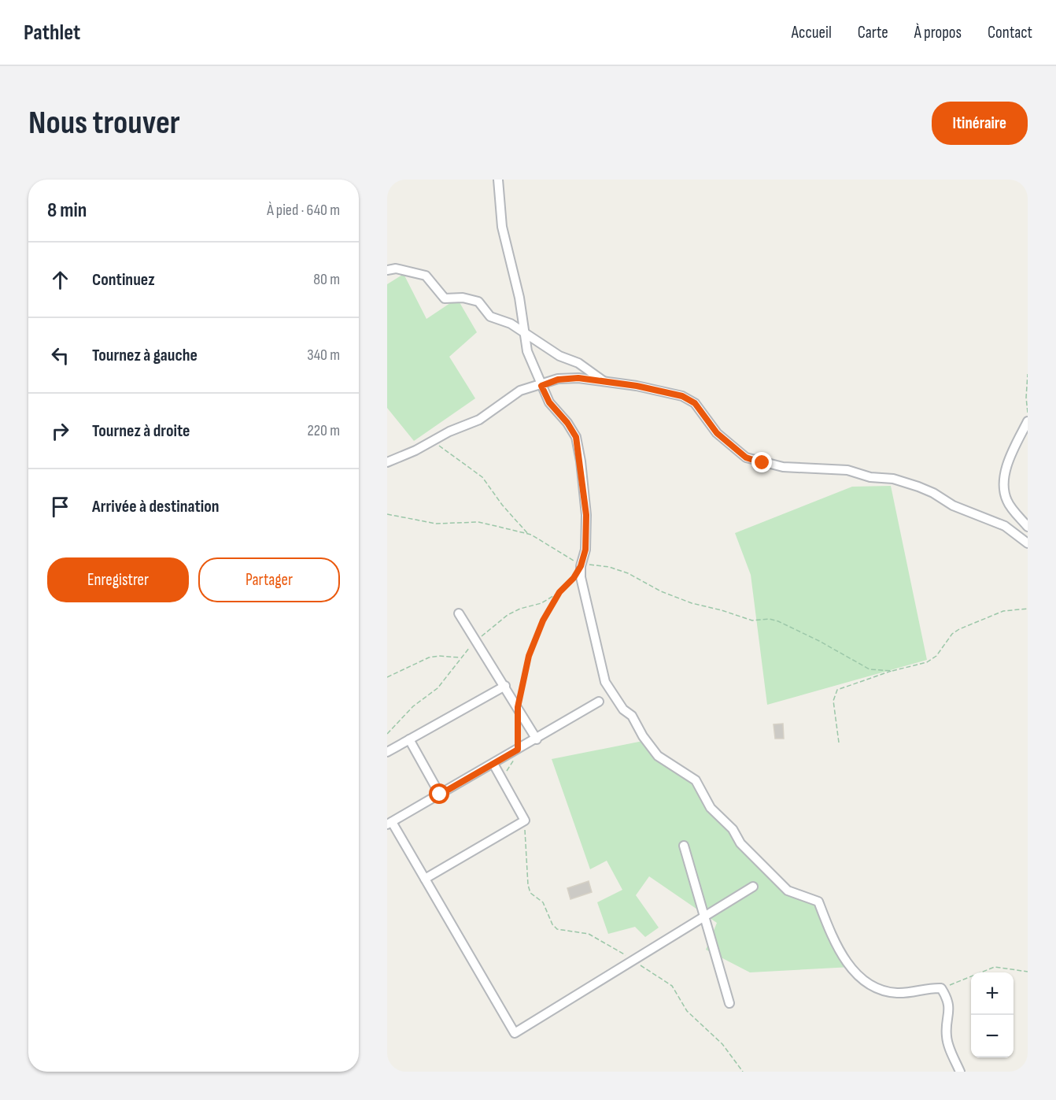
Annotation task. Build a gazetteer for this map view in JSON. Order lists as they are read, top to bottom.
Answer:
{
  "page": {
    "header": "Pathlet",
    "nav": [
      "Accueil",
      "Carte",
      "À propos",
      "Contact"
    ],
    "buttons": [
      "Itinéraire",
      ["Enregistrer", "Partager"]
    ],
    "title": "Nous trouver",
    "heading": ["8 min", "À pied · 640 m"],
    "list": [
      ["Continuez", "80 m"],
      ["Tournez à gauche", "340 m"],
      ["Tournez à droite", "220 m"],
      "Arrivée à destination"
    ],
    "map_buttons": ["+", "−"]
  }
}
